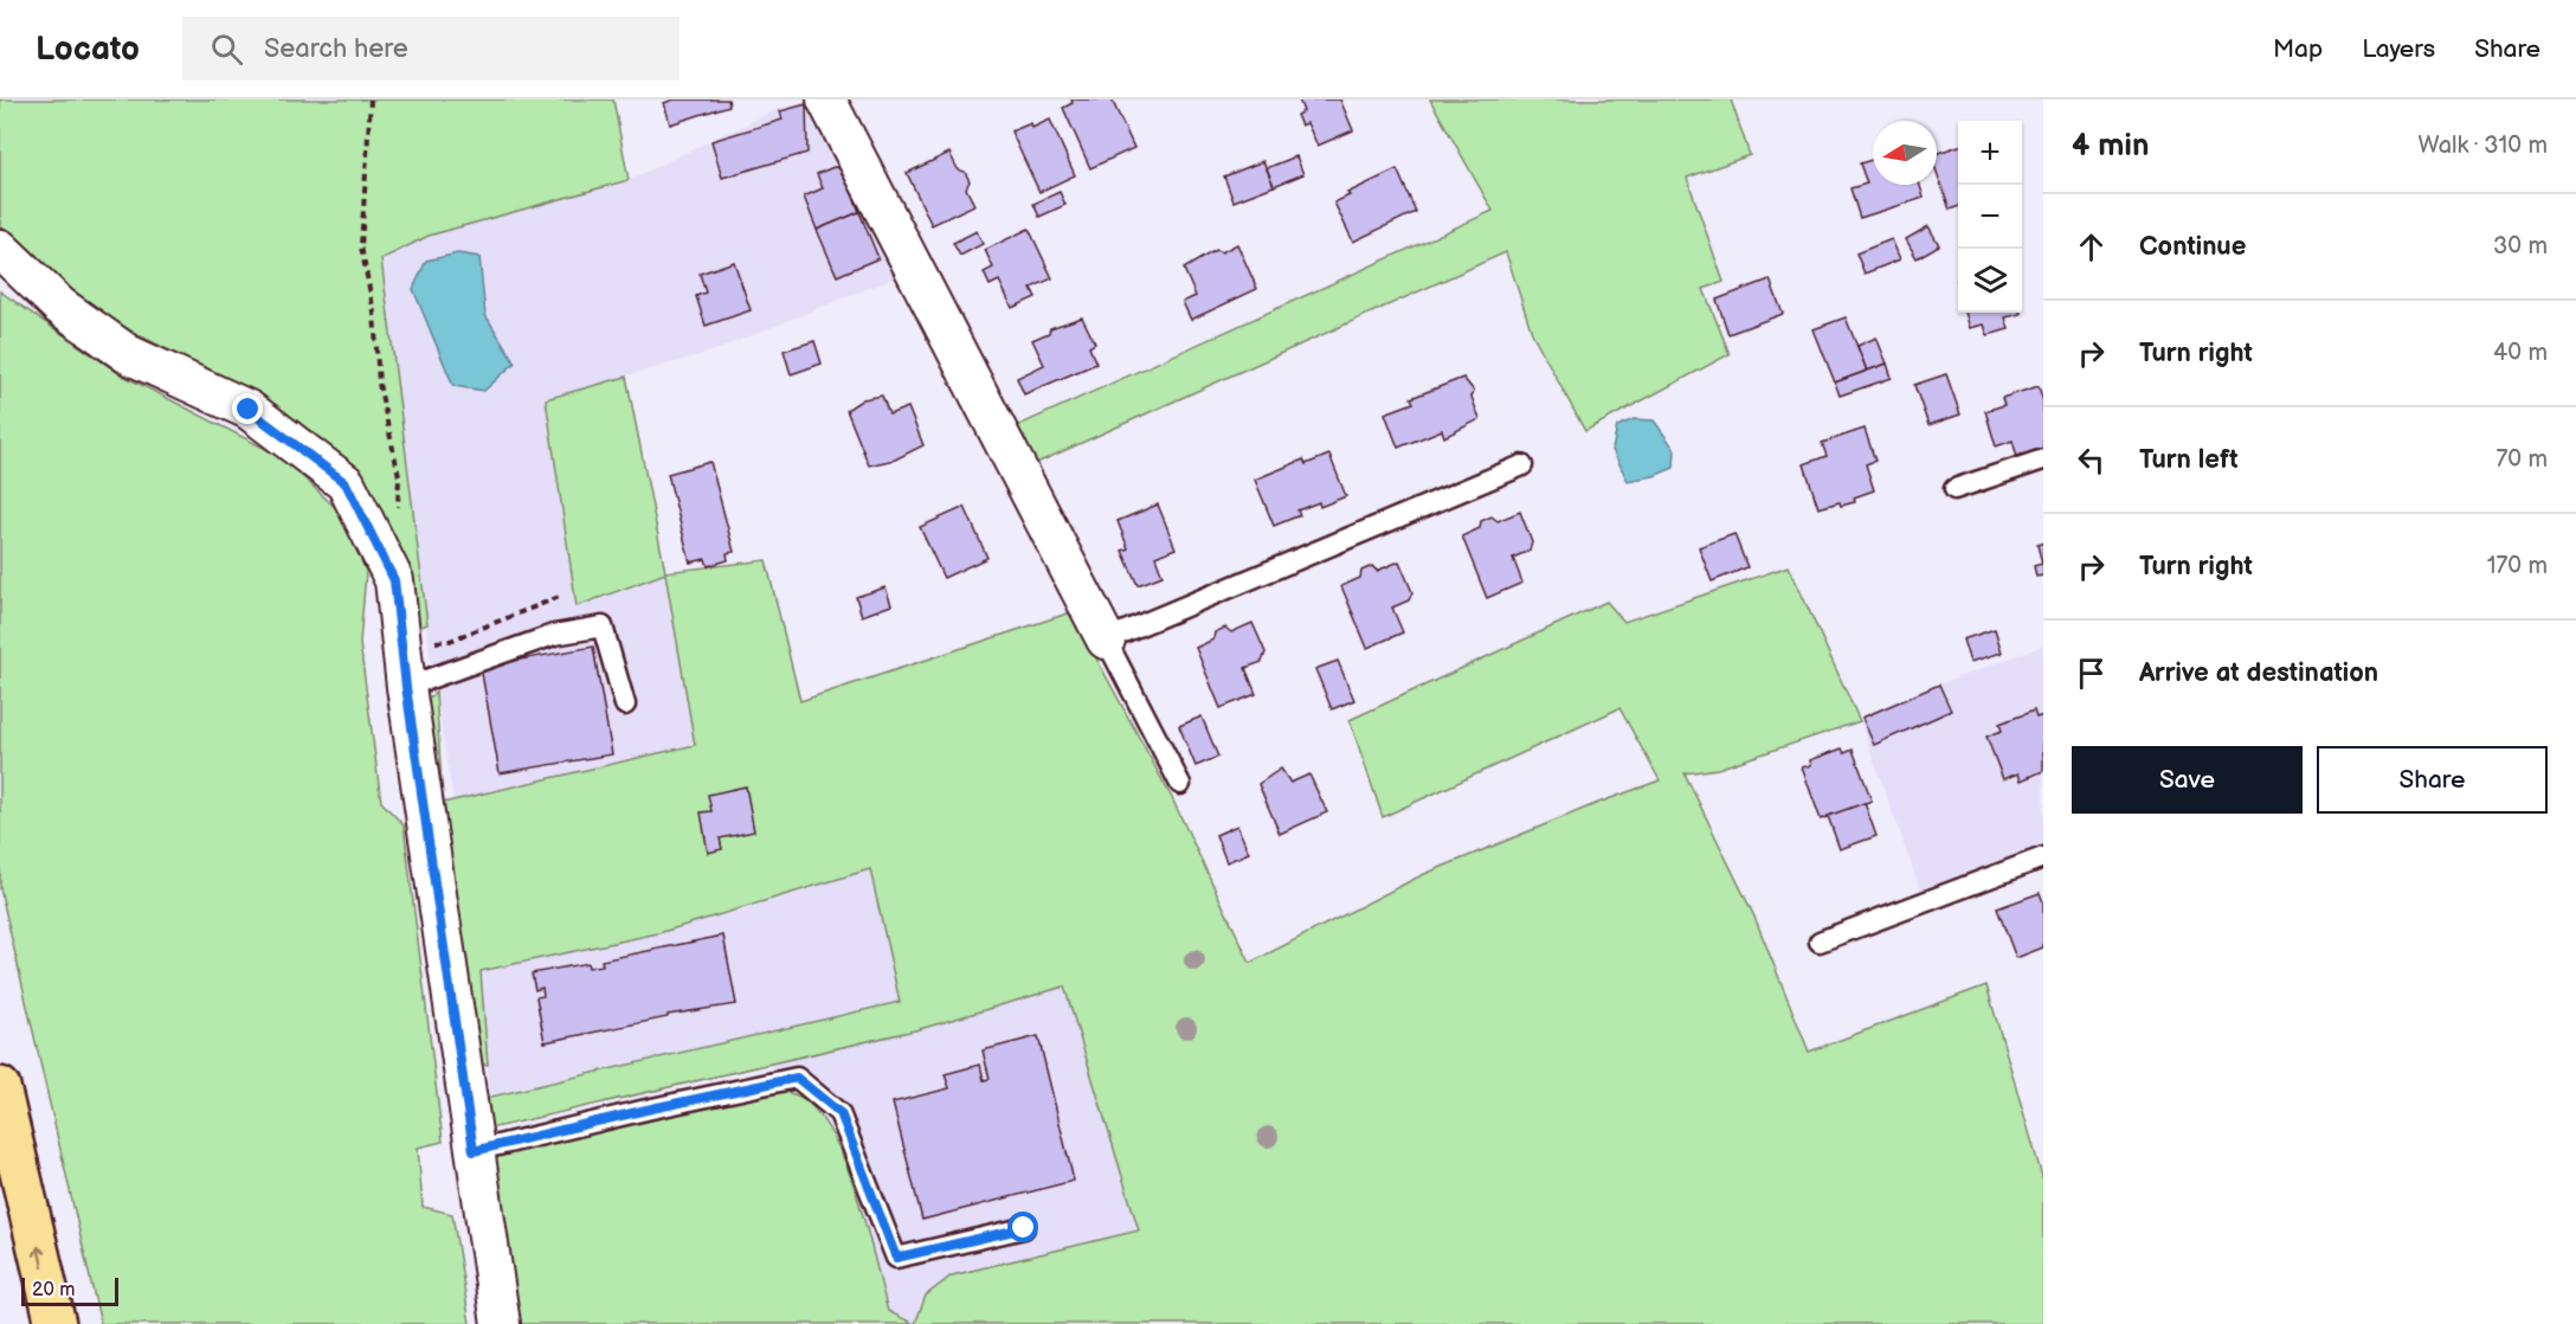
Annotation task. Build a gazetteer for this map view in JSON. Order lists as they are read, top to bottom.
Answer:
{
  "scale_bar": "20 m",
  "north": "left",
  "page": {
    "header": "Locato",
    "search": "Search here",
    "nav": ["Map", "Layers", "Share"],
    "heading": ["4 min", "Walk · 310 m"],
    "map_buttons": ["+", "−"],
    "list": [
      ["Continue", "30 m"],
      ["Turn right", "40 m"],
      ["Turn left", "70 m"],
      ["Turn right", "170 m"],
      "Arrive at destination"
    ],
    "buttons": ["Save", "Share"],
    "scale": "20 m"
  }
}
